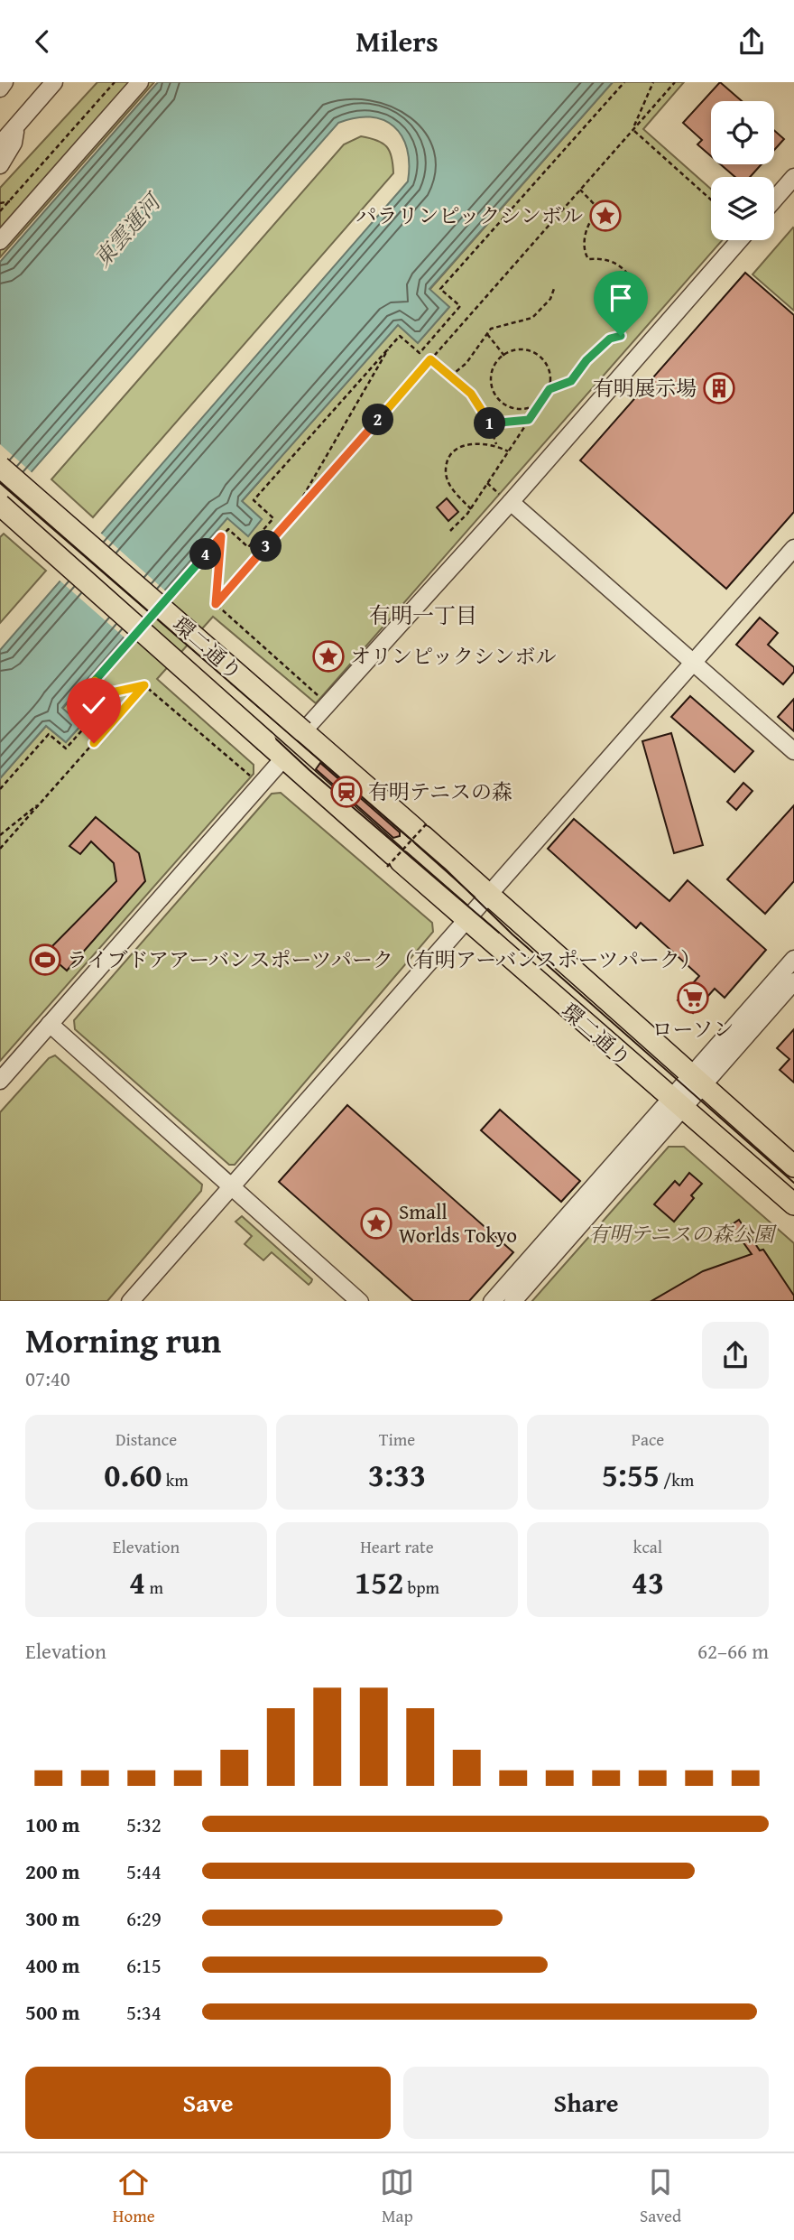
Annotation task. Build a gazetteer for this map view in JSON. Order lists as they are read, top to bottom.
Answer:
{
  "streets": {
    "main road": ["環二通り"]
  },
  "districts": ["有明一丁目"],
  "water": ["東雲運河"],
  "parks": ["有明テニスの森公園"],
  "places": {
    "place": ["パラリンピックシンボル", "オリンピックシンボル", "Small Worlds Tokyo"],
    "building": ["有明展示場"],
    "station": ["有明テニスの森"],
    "sports": ["ライブドアアーバンスポーツパーク（有明アーバンスポーツパーク）"],
    "supermarket": ["ローソン"]
  },
  "page": {
    "header": "Milers",
    "pins": [
      "2",
      "1",
      "3",
      "4"
    ],
    "heading": ["Morning run", "07:40"],
    "stats": [
      ["Distance", "0.60 km"],
      ["Time", "3:33"],
      ["Pace", "5:55 /km"],
      ["Elevation", "4 m"],
      ["Heart rate", "152 bpm"],
      ["kcal", "43"]
    ],
    "chart": ["Elevation", "62–66 m"],
    "list": [
      {
        "name": "100 m",
        "note": "5:32"
      },
      {
        "name": "200 m",
        "note": "5:44"
      },
      {
        "name": "300 m",
        "note": "6:29"
      },
      {
        "name": "400 m",
        "note": "6:15"
      },
      {
        "name": "500 m",
        "note": "5:34"
      }
    ],
    "buttons": ["Save", "Share"],
    "tabs": ["Home", "Map", "Saved"]
  }
}
